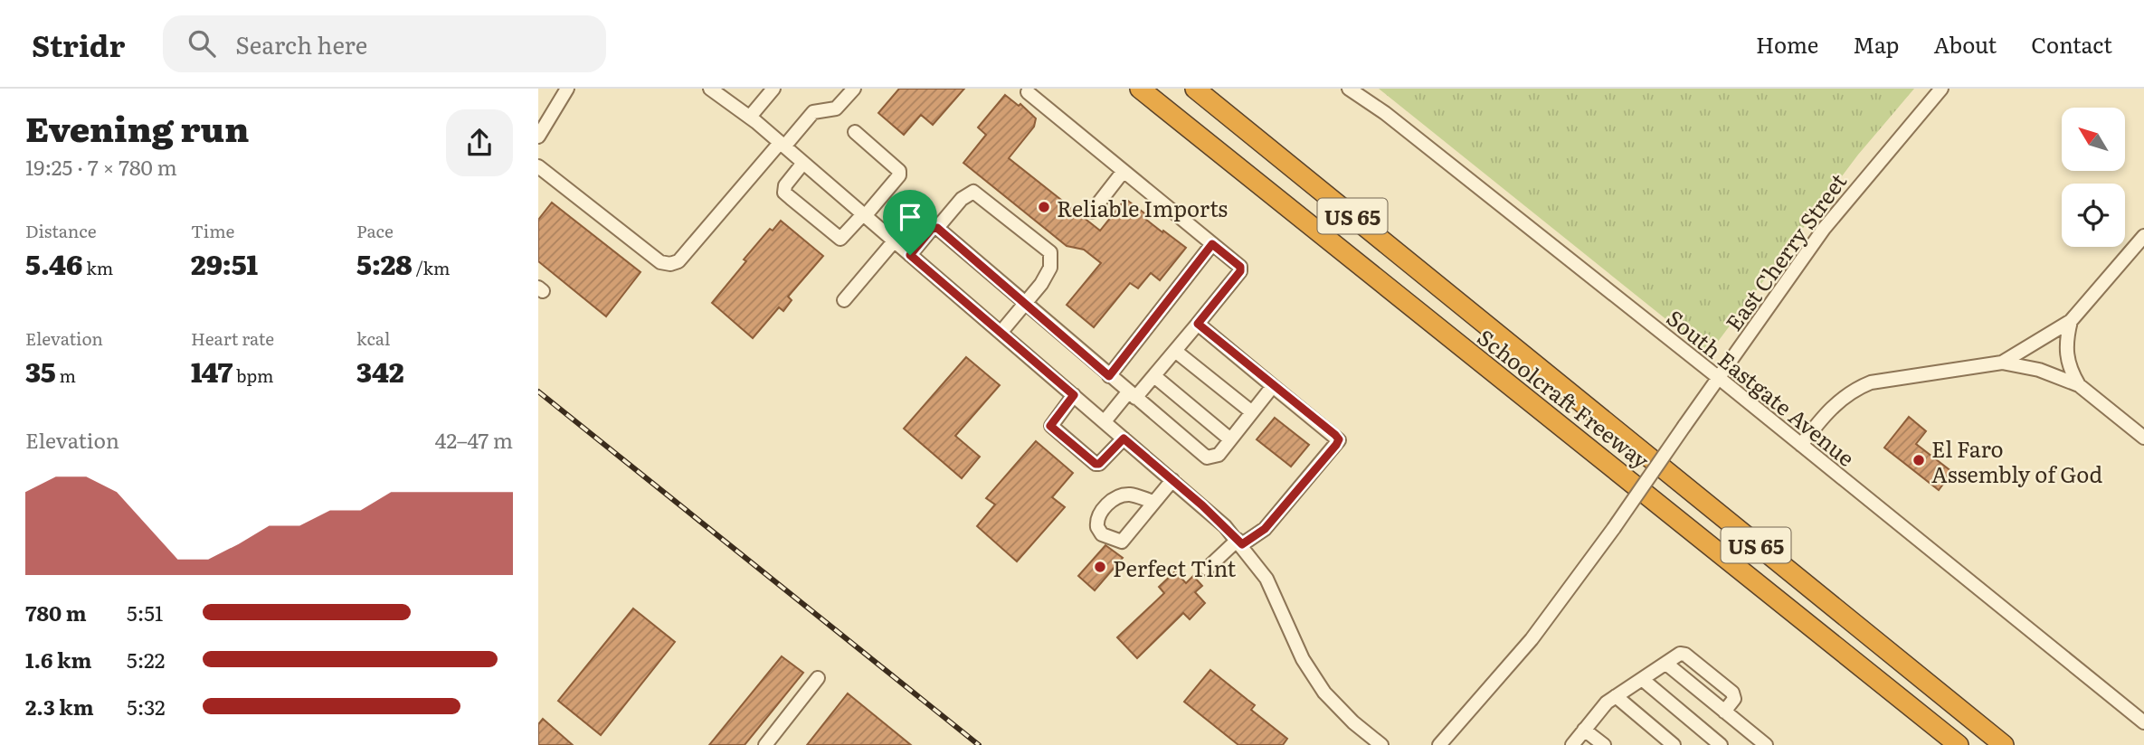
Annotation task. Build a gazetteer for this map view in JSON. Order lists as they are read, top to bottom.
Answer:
{
  "streets": {
    "highway": ["US 65", "Schoolcraft Freeway"],
    "street": ["East Cherry Street", "South Eastgate Avenue"]
  },
  "crossings": [
    ["East Cherry Street", "South Eastgate Avenue"]
  ],
  "places": ["Reliable Imports", "El Faro Assembly of God", "Perfect Tint"],
  "north": "top left",
  "page": {
    "header": "Stridr",
    "search": "Search here",
    "nav": [
      "Home",
      "Map",
      "About",
      "Contact"
    ],
    "heading": ["Evening run", "19:25 · 7 × 780 m"],
    "stats": [
      ["Distance", "5.46 km"],
      ["Time", "29:51"],
      ["Pace", "5:28 /km"],
      ["Elevation", "35 m"],
      ["Heart rate", "147 bpm"],
      ["kcal", "342"]
    ],
    "chart": ["Elevation", "42–47 m"],
    "list": [
      {
        "name": "780 m",
        "note": "5:51"
      },
      {
        "name": "1.6 km",
        "note": "5:22"
      },
      {
        "name": "2.3 km",
        "note": "5:32"
      }
    ]
  }
}
